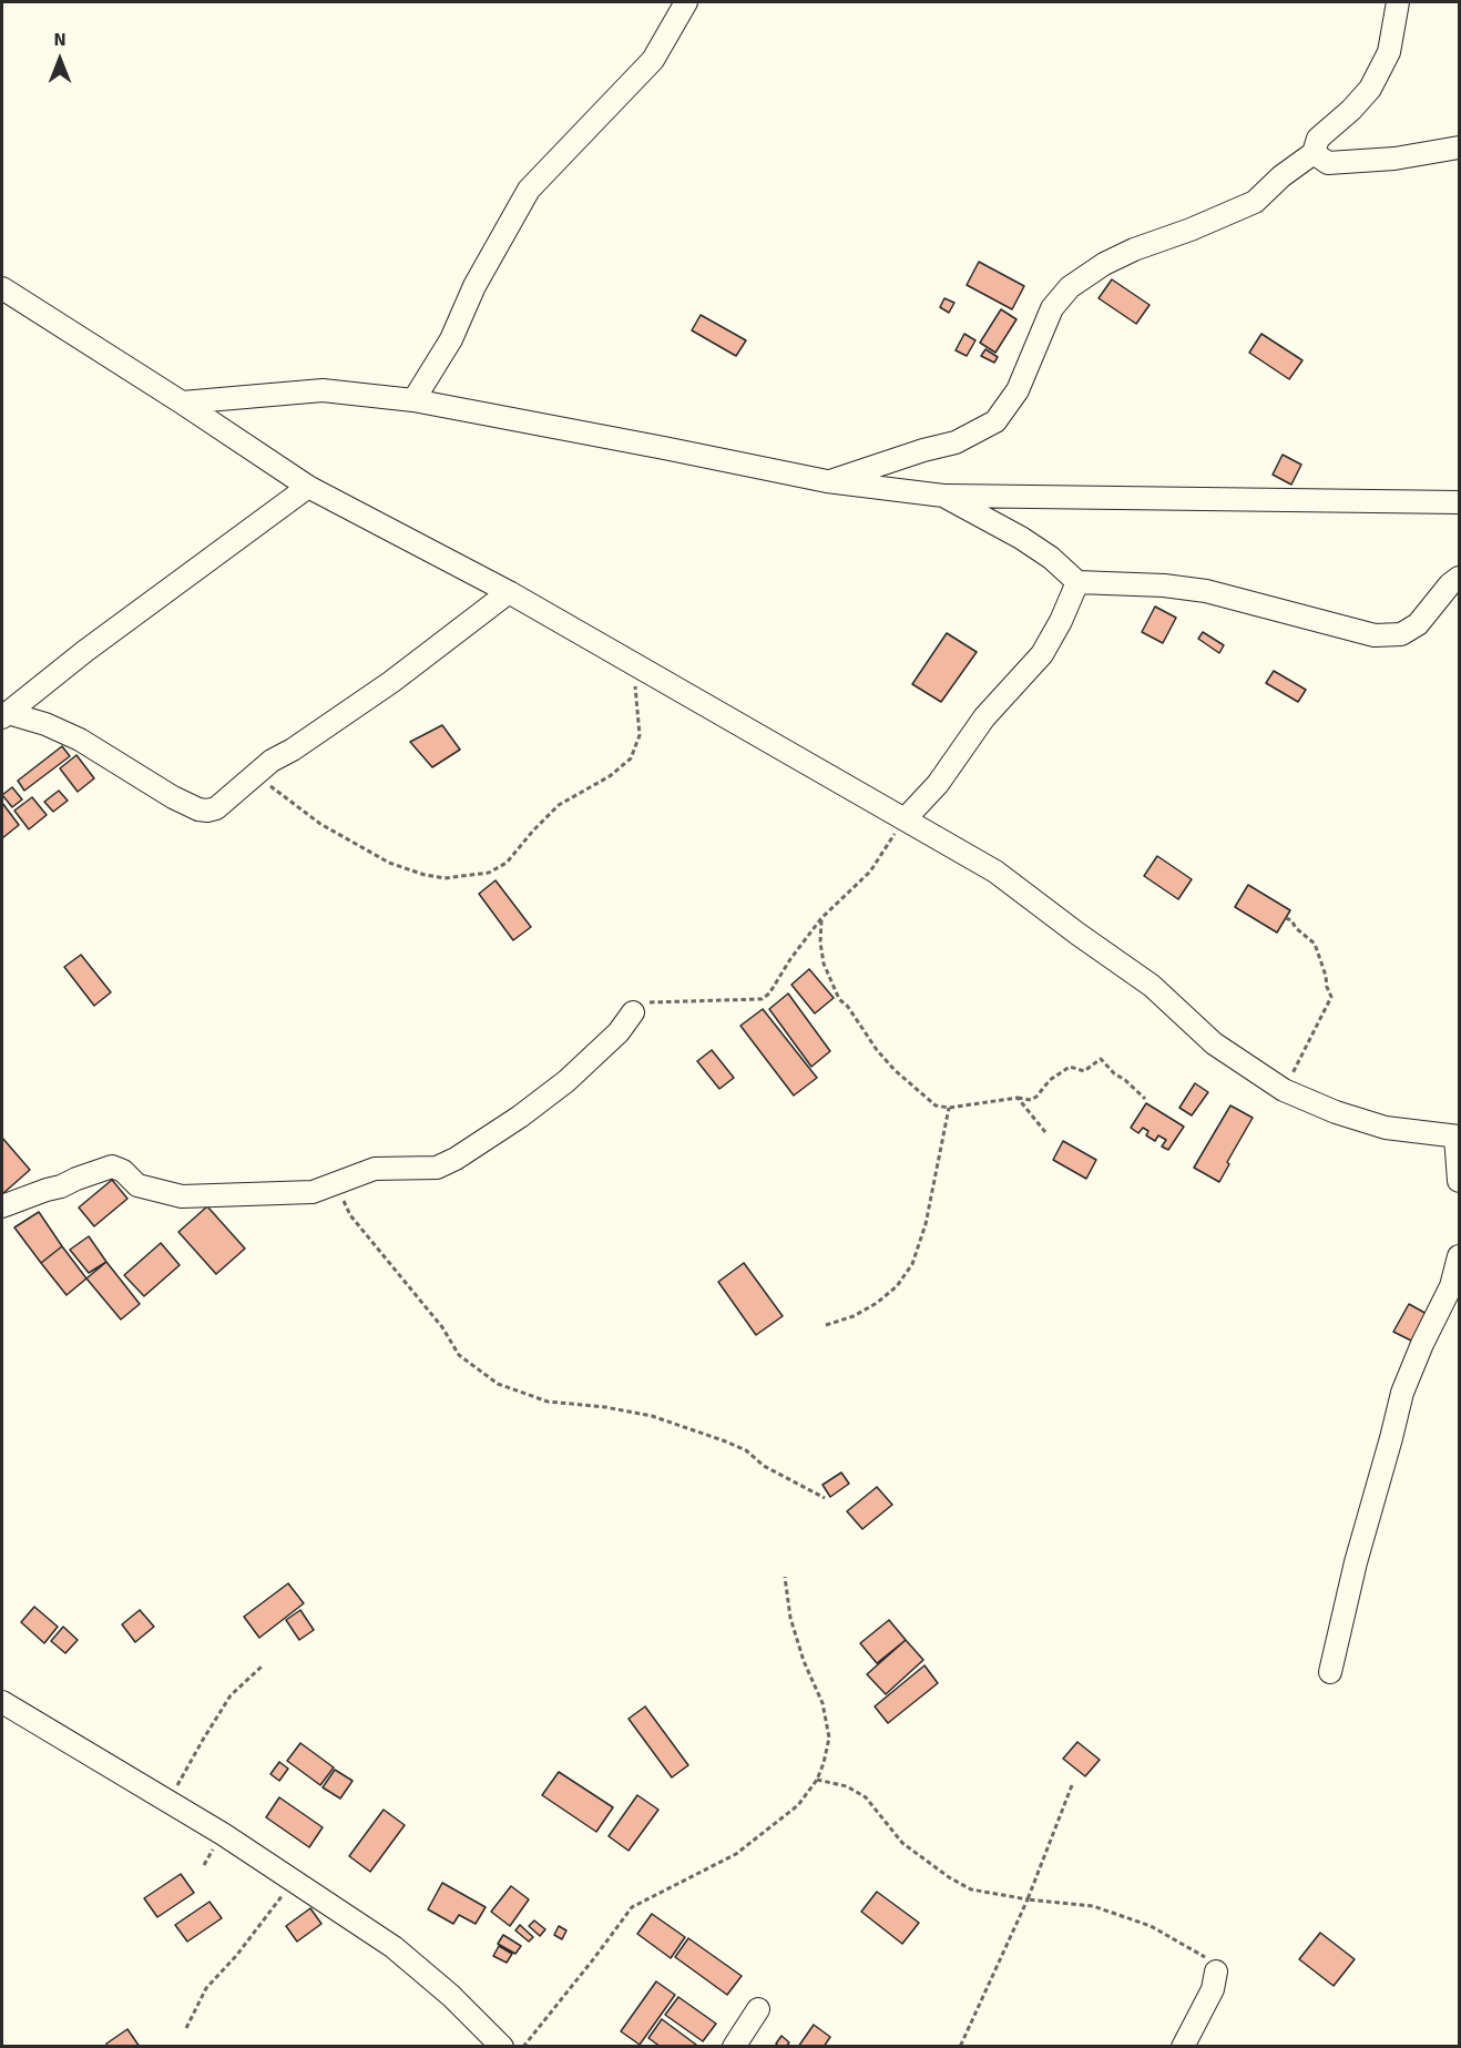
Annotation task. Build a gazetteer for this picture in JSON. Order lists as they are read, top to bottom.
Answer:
{
  "north": "top"
}
